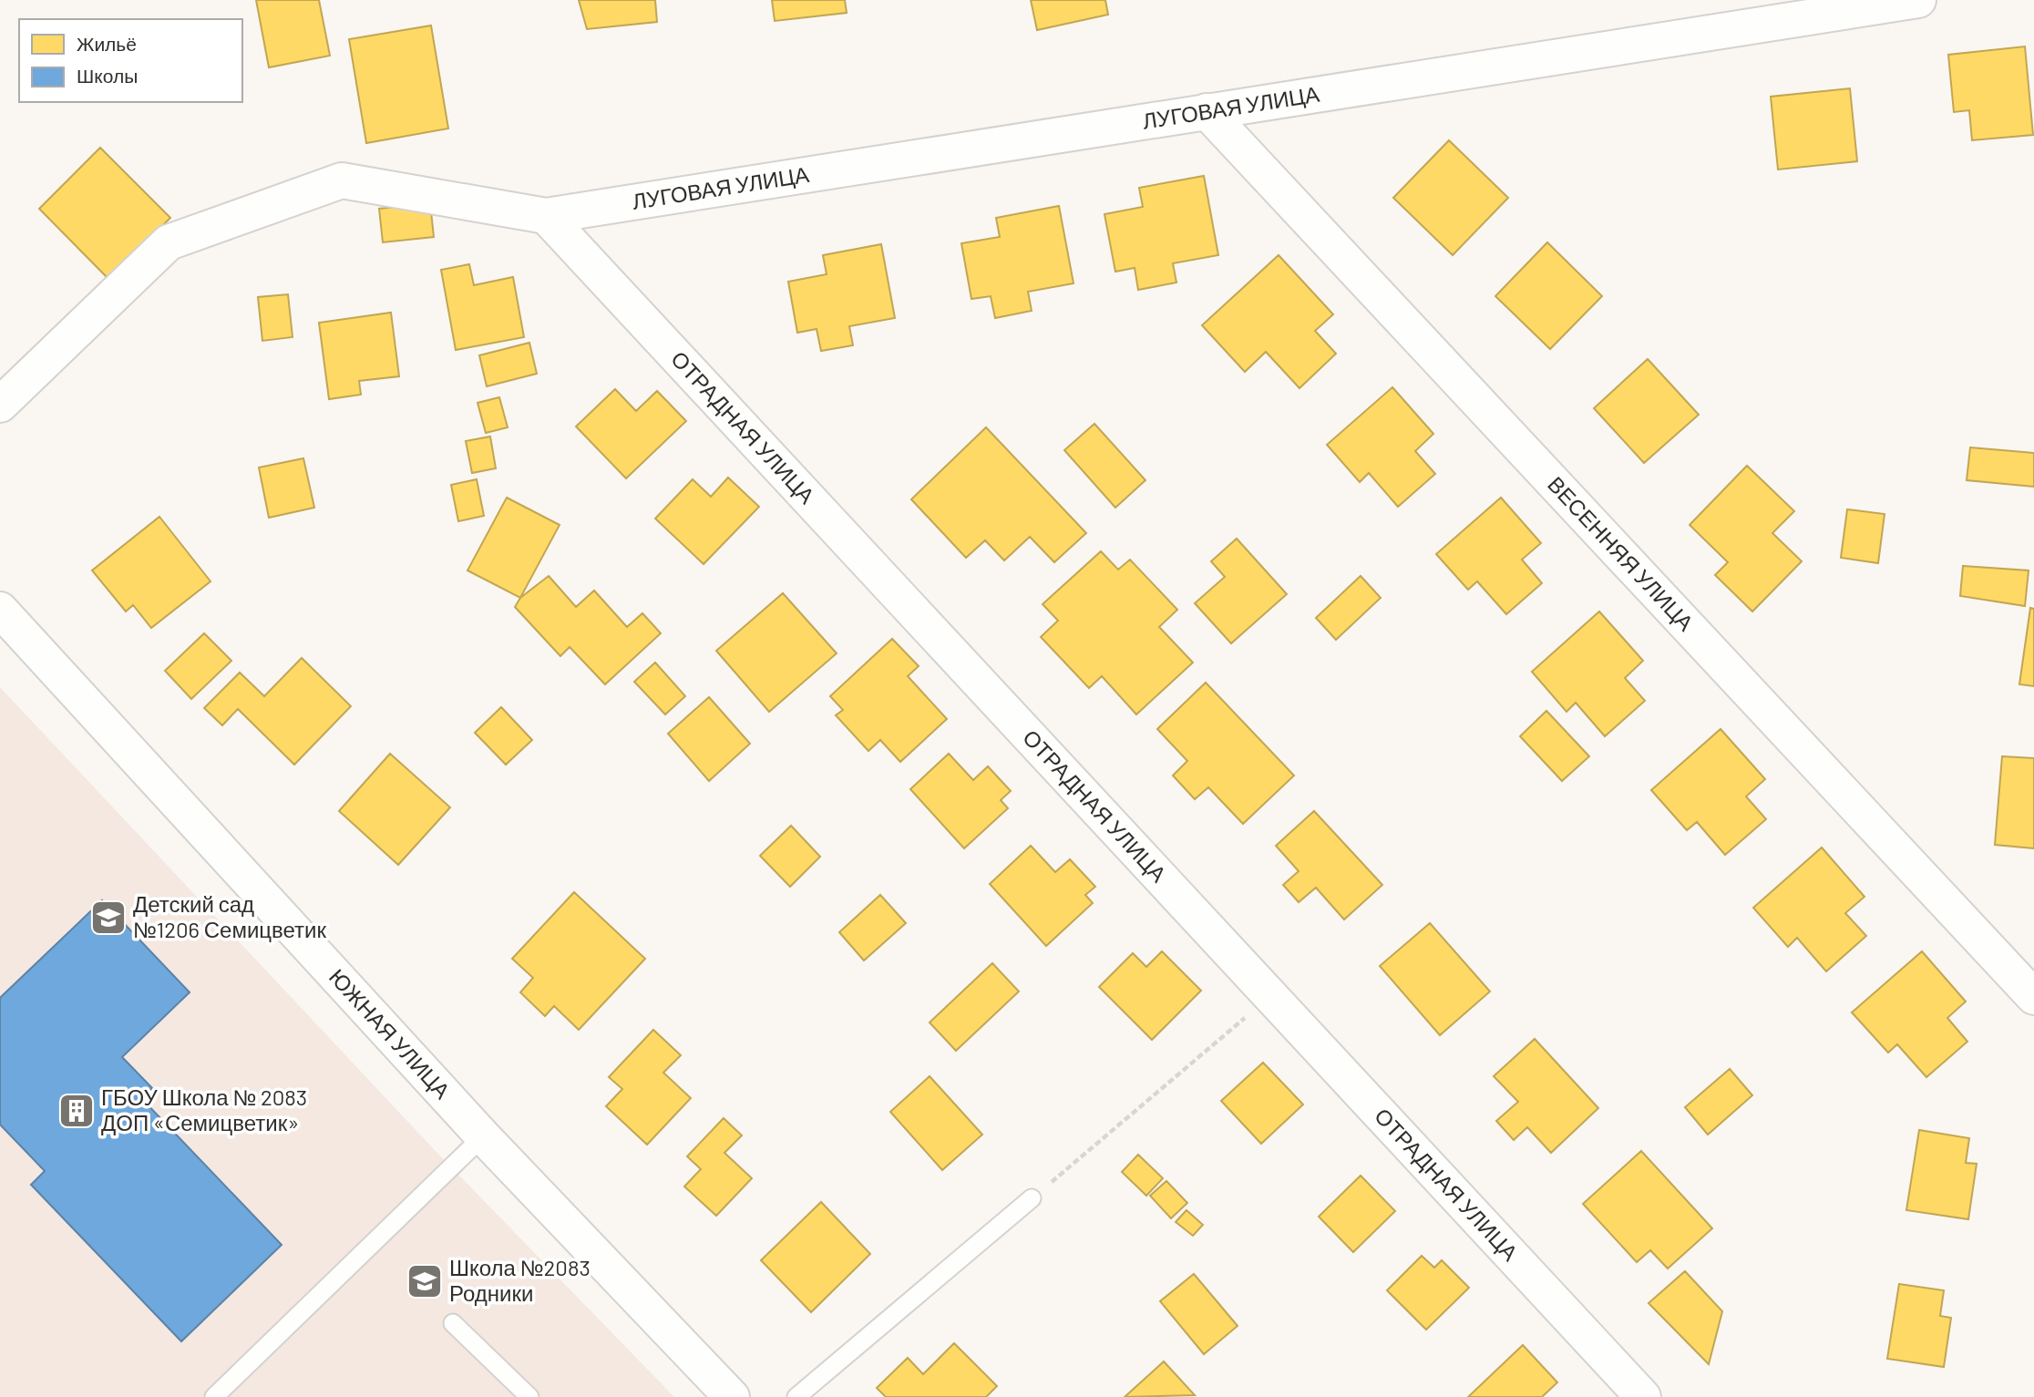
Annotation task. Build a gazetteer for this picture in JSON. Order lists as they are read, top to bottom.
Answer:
{
  "streets": {
    "street": [
      "ЛУГОВАЯ УЛИЦА",
      "ОТРАДНАЯ УЛИЦА",
      "ВЕСЕННЯЯ УЛИЦА",
      "ЮЖНАЯ УЛИЦА"
    ]
  },
  "crossings": [
    ["ЛУГОВАЯ УЛИЦА", "ОТРАДНАЯ УЛИЦА"],
    ["ЛУГОВАЯ УЛИЦА", "ВЕСЕННЯЯ УЛИЦА"]
  ],
  "places": {
    "school or university": ["Детский сад №1206 Семицветик", "Школа №2083 Родники"],
    "building": ["ГБОУ Школа № 2083 ДОП «Семицветик»"]
  },
  "legend": ["Жильё", "Школы"]
}
